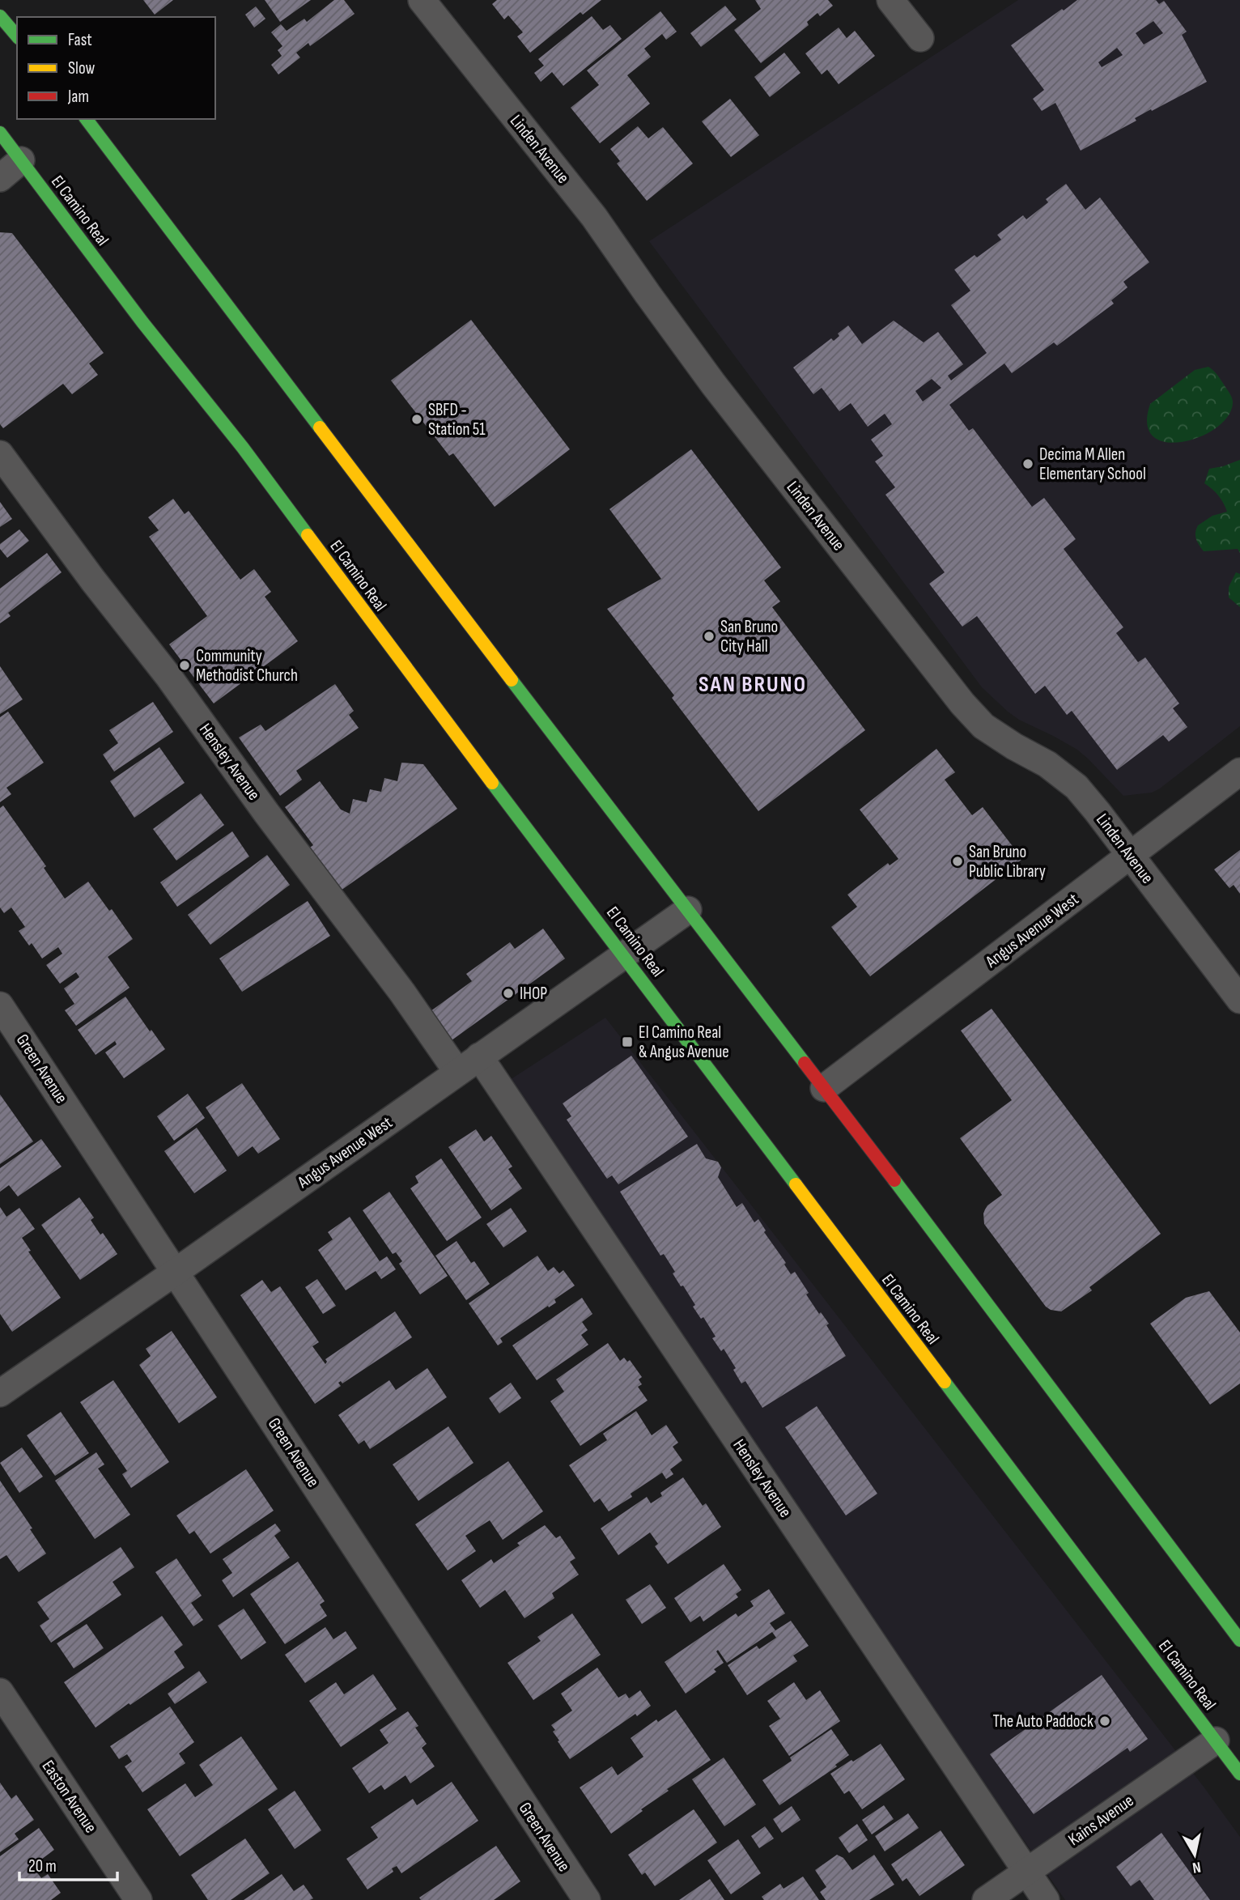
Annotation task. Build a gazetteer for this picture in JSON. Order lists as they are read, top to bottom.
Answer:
{
  "streets": {
    "main road": ["El Camino Real"],
    "street": [
      "Linden Avenue",
      "Hensley Avenue",
      "Angus Avenue West",
      "Green Avenue",
      "Easton Avenue",
      "Kains Avenue"
    ]
  },
  "crossings": [
    ["Linden Avenue", "Angus Avenue West"],
    ["El Camino Real", "Angus Avenue West"],
    ["El Camino Real", "Kains Avenue"],
    ["Hensley Avenue", "Angus Avenue West"],
    ["Hensley Avenue", "Kains Avenue"],
    ["Angus Avenue West", "Green Avenue"]
  ],
  "districts": ["SAN BRUNO"],
  "places": {
    "other": [
      "SBFD - Station 51",
      "Decima M Allen Elementary School",
      "San Bruno City Hall",
      "Community Methodist Church",
      "San Bruno Public Library",
      "IHOP",
      "The Auto Paddock"
    ],
    "transit": ["El Camino Real & Angus Avenue"]
  },
  "legend": ["Fast", "Slow", "Jam"],
  "scale_bar": "20 m",
  "north": "bottom"
}
